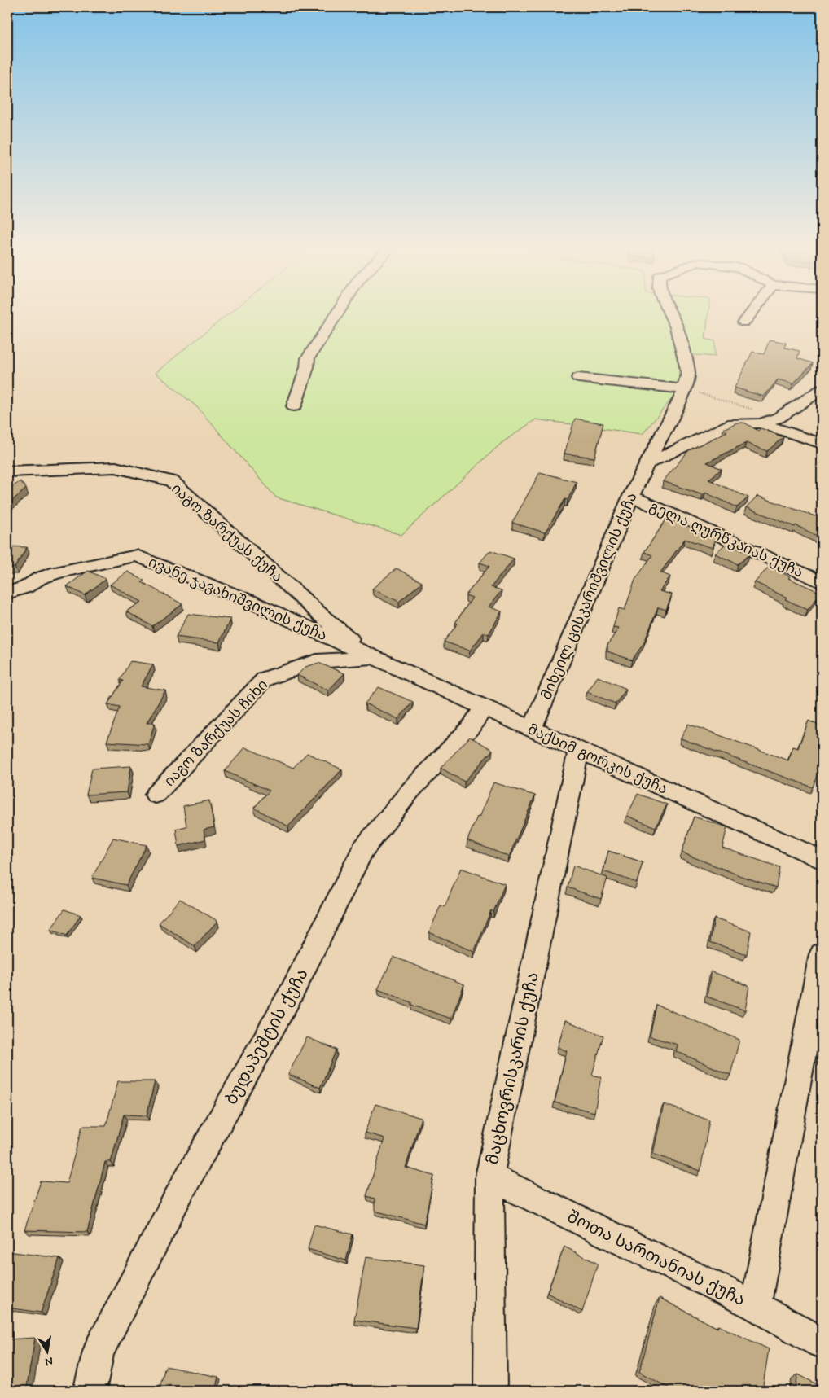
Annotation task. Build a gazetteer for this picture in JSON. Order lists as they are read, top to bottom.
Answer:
{
  "streets": {
    "street": [
      "იაგო ზარქუას ქუჩა",
      "გელა ღურწკაიას ქუჩა",
      "მიხეილ ცისკარიშვილის ქუჩა",
      "ივანე ჯავახიშვილის ქუჩა",
      "იაგო ზარქუას ჩიხი",
      "მაქსიმ გორკის ქუჩა",
      "ბუდაპეშტის ქუჩა",
      "მაცხოვრისკარის ქუჩა",
      "შოთა სართანიას ქუჩა"
    ]
  },
  "crossings": [
    ["იაგო ზარქუას ქუჩა", "ივანე ჯავახიშვილის ქუჩა"],
    ["იაგო ზარქუას ქუჩა", "იაგო ზარქუას ჩიხი"],
    ["იაგო ზარქუას ქუჩა", "მაქსიმ გორკის ქუჩა"],
    ["გელა ღურწკაიას ქუჩა", "მიხეილ ცისკარიშვილის ქუჩა"],
    ["მიხეილ ცისკარიშვილის ქუჩა", "მაქსიმ გორკის ქუჩა"],
    ["ივანე ჯავახიშვილის ქუჩა", "იაგო ზარქუას ჩიხი"],
    ["ივანე ჯავახიშვილის ქუჩა", "მაქსიმ გორკის ქუჩა"],
    ["იაგო ზარქუას ჩიხი", "მაქსიმ გორკის ქუჩა"],
    ["მაქსიმ გორკის ქუჩა", "ბუდაპეშტის ქუჩა"],
    ["მაქსიმ გორკის ქუჩა", "მაცხოვრისკარის ქუჩა"],
    ["მაცხოვრისკარის ქუჩა", "შოთა სართანიას ქუჩა"]
  ],
  "north": "bottom"
}
